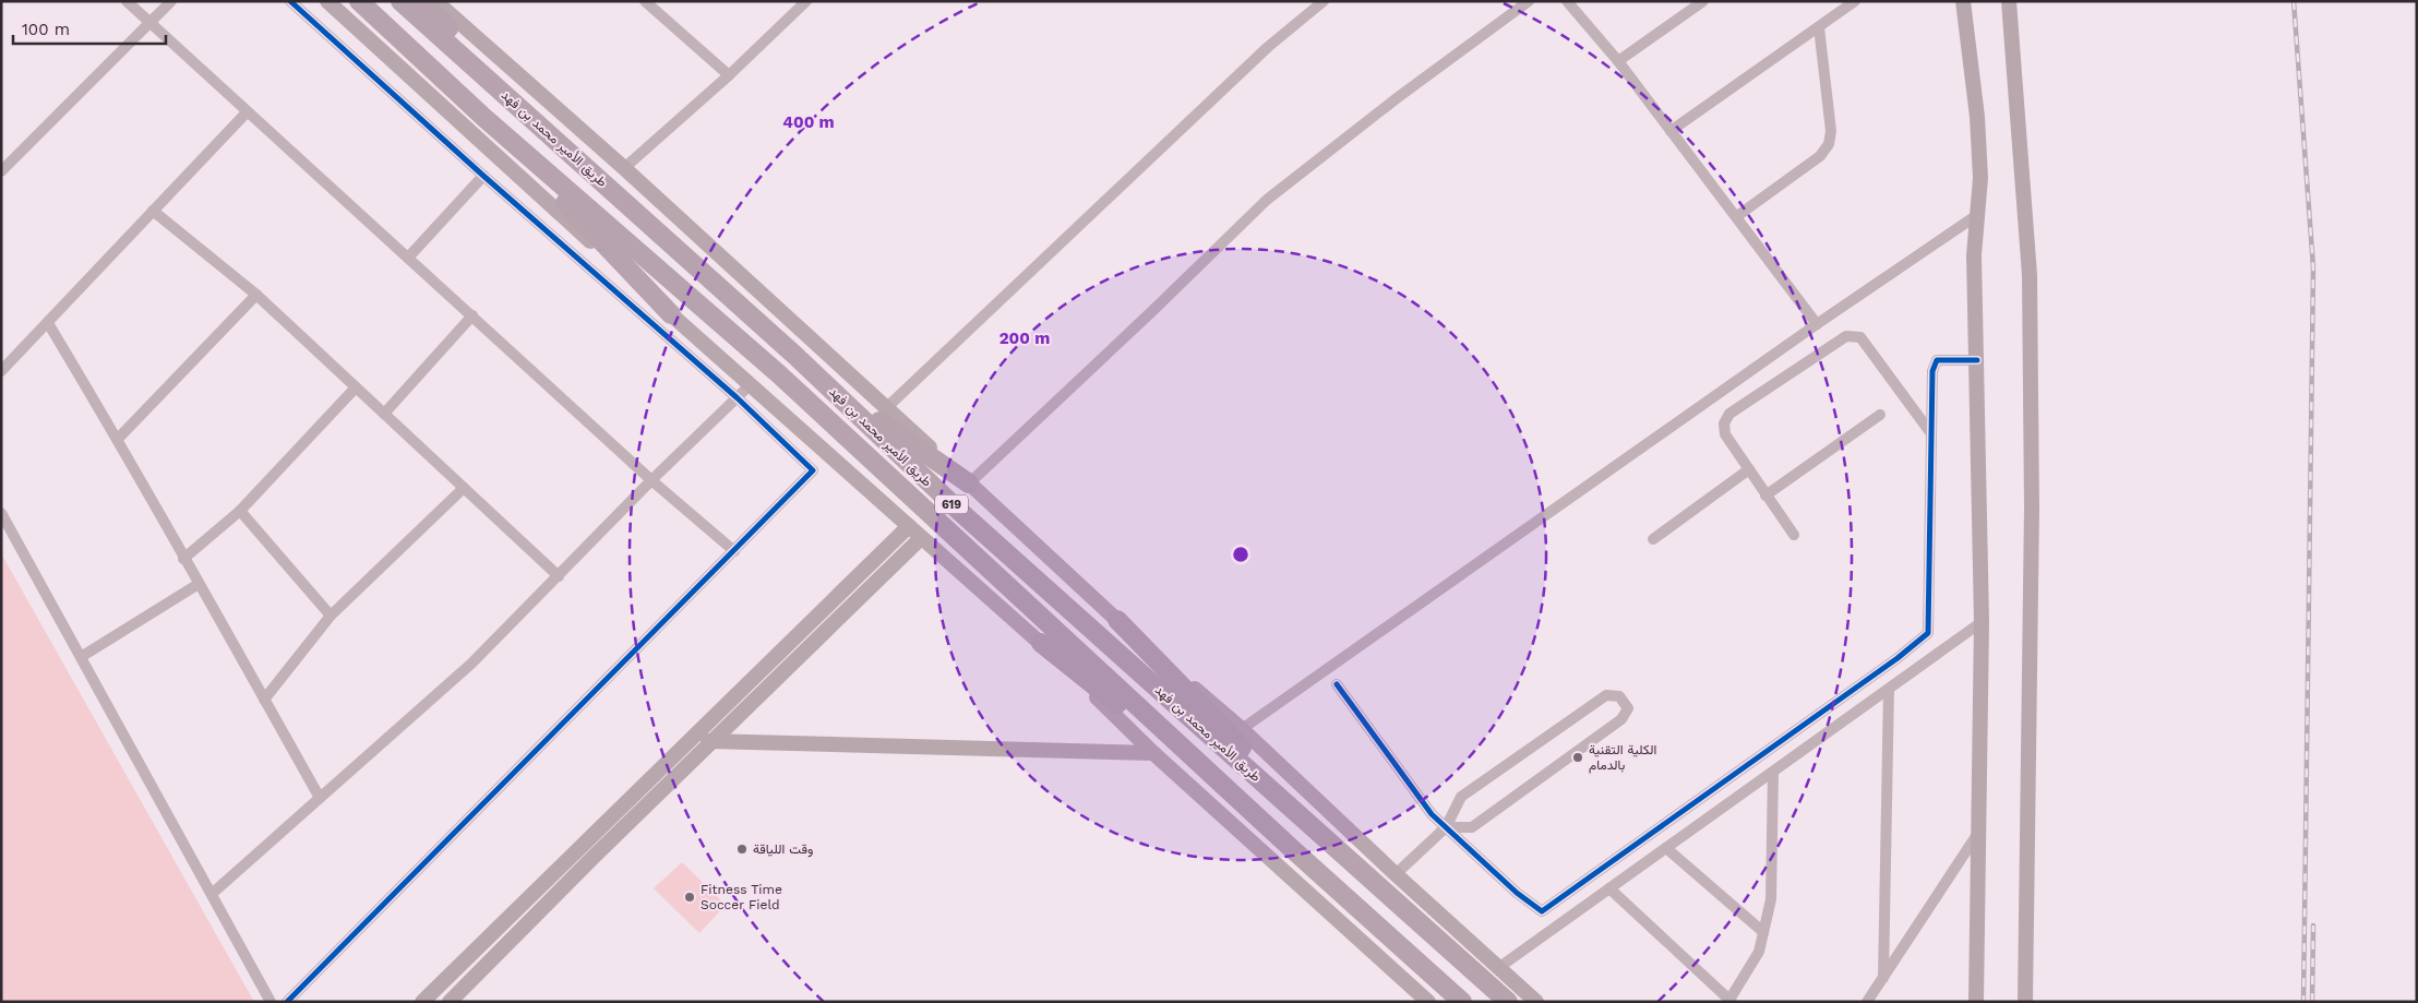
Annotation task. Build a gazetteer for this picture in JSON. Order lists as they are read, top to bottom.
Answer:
{
  "streets": {
    "highway": ["طريق الأمير محمد بن فهد", "619"]
  },
  "places": ["الكلية التقنية بالدمام", "وقت اللياقة", "Fitness Time Soccer Field"],
  "scale_bar": "100 m",
  "rings": ["400 m", "200 m"]
}
